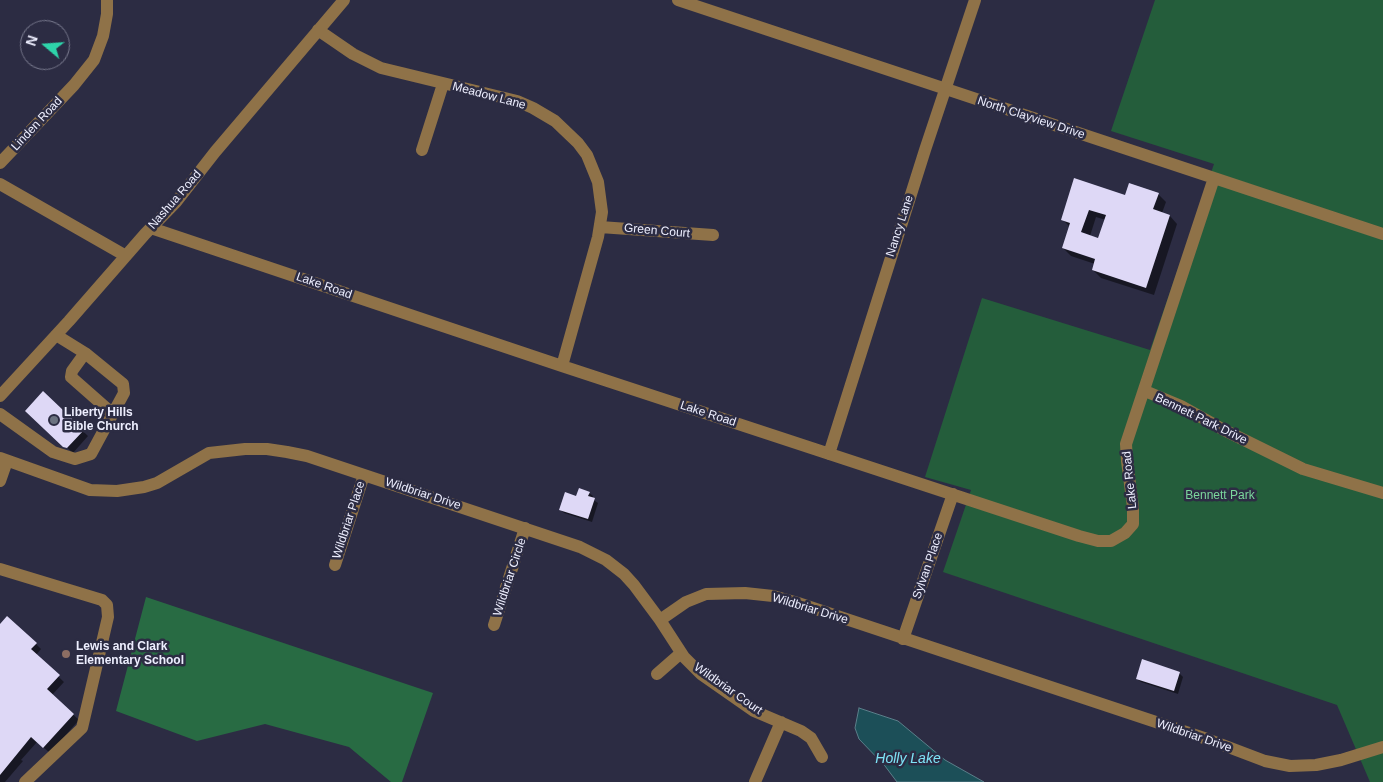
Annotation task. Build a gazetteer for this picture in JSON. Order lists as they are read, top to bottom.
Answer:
{
  "streets": {
    "street": [
      "Meadow Lane",
      "North Clayview Drive",
      "Linden Road",
      "Nashua Road",
      "Nancy Lane",
      "Green Court",
      "Lake Road",
      "Bennett Park Drive",
      "Wildbriar Drive",
      "Wildbriar Place",
      "Sylvan Place",
      "Wildbriar Circle",
      "Wildbriar Court"
    ]
  },
  "crossings": [
    ["Meadow Lane", "Nashua Road"],
    ["Meadow Lane", "Green Court"],
    ["Meadow Lane", "Lake Road"],
    ["North Clayview Drive", "Nancy Lane"],
    ["North Clayview Drive", "Bennett Park Drive"],
    ["Nashua Road", "Lake Road"],
    ["Nancy Lane", "Lake Road"],
    ["Lake Road", "Bennett Park Drive"],
    ["Lake Road", "Sylvan Place"],
    ["Wildbriar Drive", "Wildbriar Place"],
    ["Wildbriar Drive", "Sylvan Place"],
    ["Wildbriar Drive", "Wildbriar Circle"],
    ["Wildbriar Drive", "Wildbriar Court"]
  ],
  "water": ["Holly Lake"],
  "parks": ["Bennett Park"],
  "places": ["Liberty Hills Bible Church", "Lewis and Clark Elementary School"],
  "north": "left"
}
